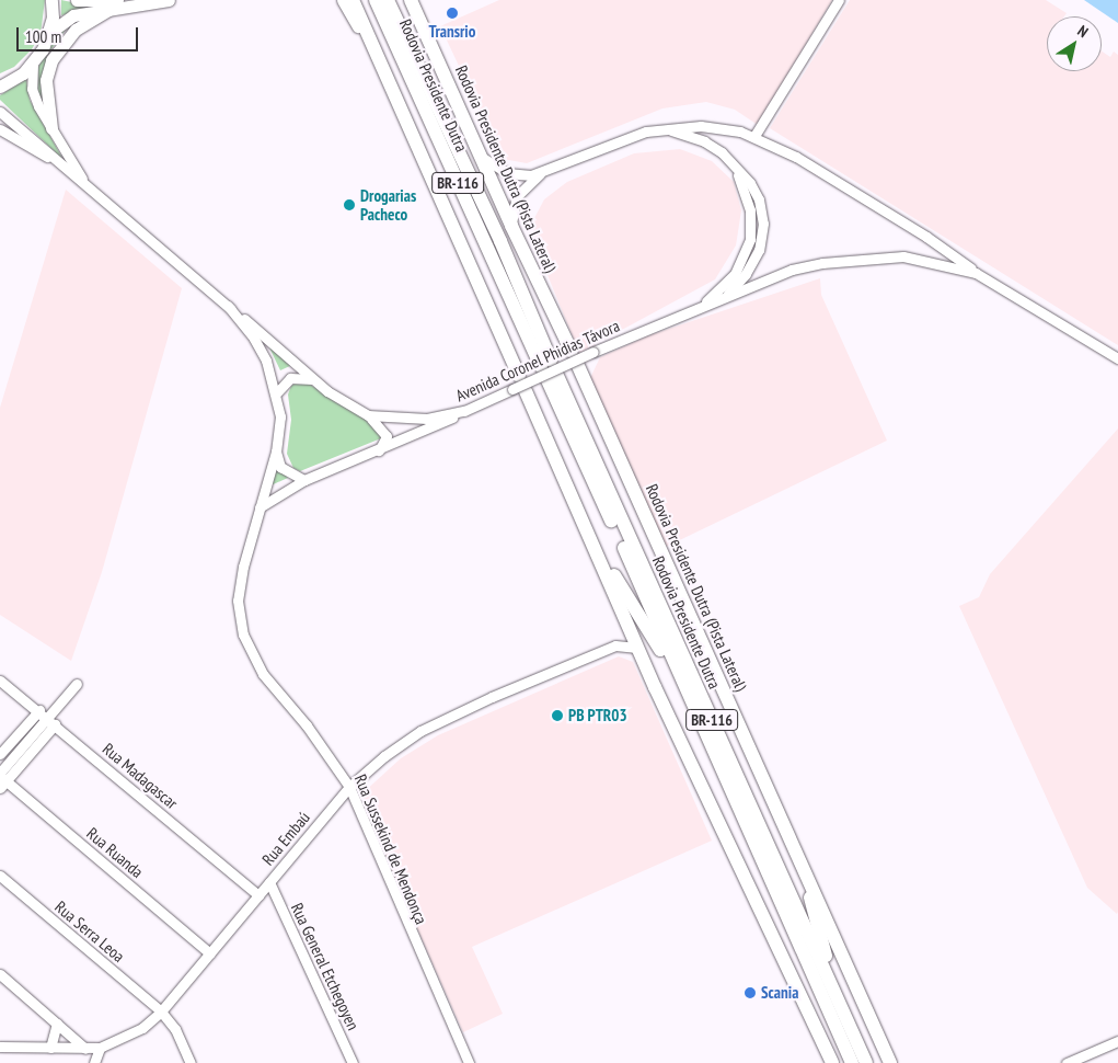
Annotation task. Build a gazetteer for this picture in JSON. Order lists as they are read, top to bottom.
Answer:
{
  "streets": {
    "highway": ["Rodovia Presidente Dutra", "Rodovia Presidente Dutra (Pista Lateral)", "BR-116"],
    "street": [
      "Avenida Coronel Phidias Távora",
      "Rua Madagascar",
      "Rua Embaú",
      "Rua Sussekind de Mendonça",
      "Rua Ruanda",
      "Rua Serra Leoa",
      "Rua General Etchegoyen"
    ]
  },
  "crossings": [
    ["Rodovia Presidente Dutra", "Rodovia Presidente Dutra (Pista Lateral)"],
    ["Rodovia Presidente Dutra (Pista Lateral)", "Avenida Coronel Phidias Távora"],
    ["BR-116", "Rua Embaú"],
    ["Avenida Coronel Phidias Távora", "Rua Sussekind de Mendonça"],
    ["Rua Madagascar", "Rua Embaú"],
    ["Rua Embaú", "Rua Sussekind de Mendonça"],
    ["Rua Embaú", "Rua Ruanda"],
    ["Rua Embaú", "Rua Serra Leoa"],
    ["Rua Embaú", "Rua General Etchegoyen"]
  ],
  "places": [
    "Transrio",
    "Drogarias Pacheco",
    "PB PTR03",
    "Scania"
  ],
  "scale_bar": "100 m",
  "north": "top right"
}
